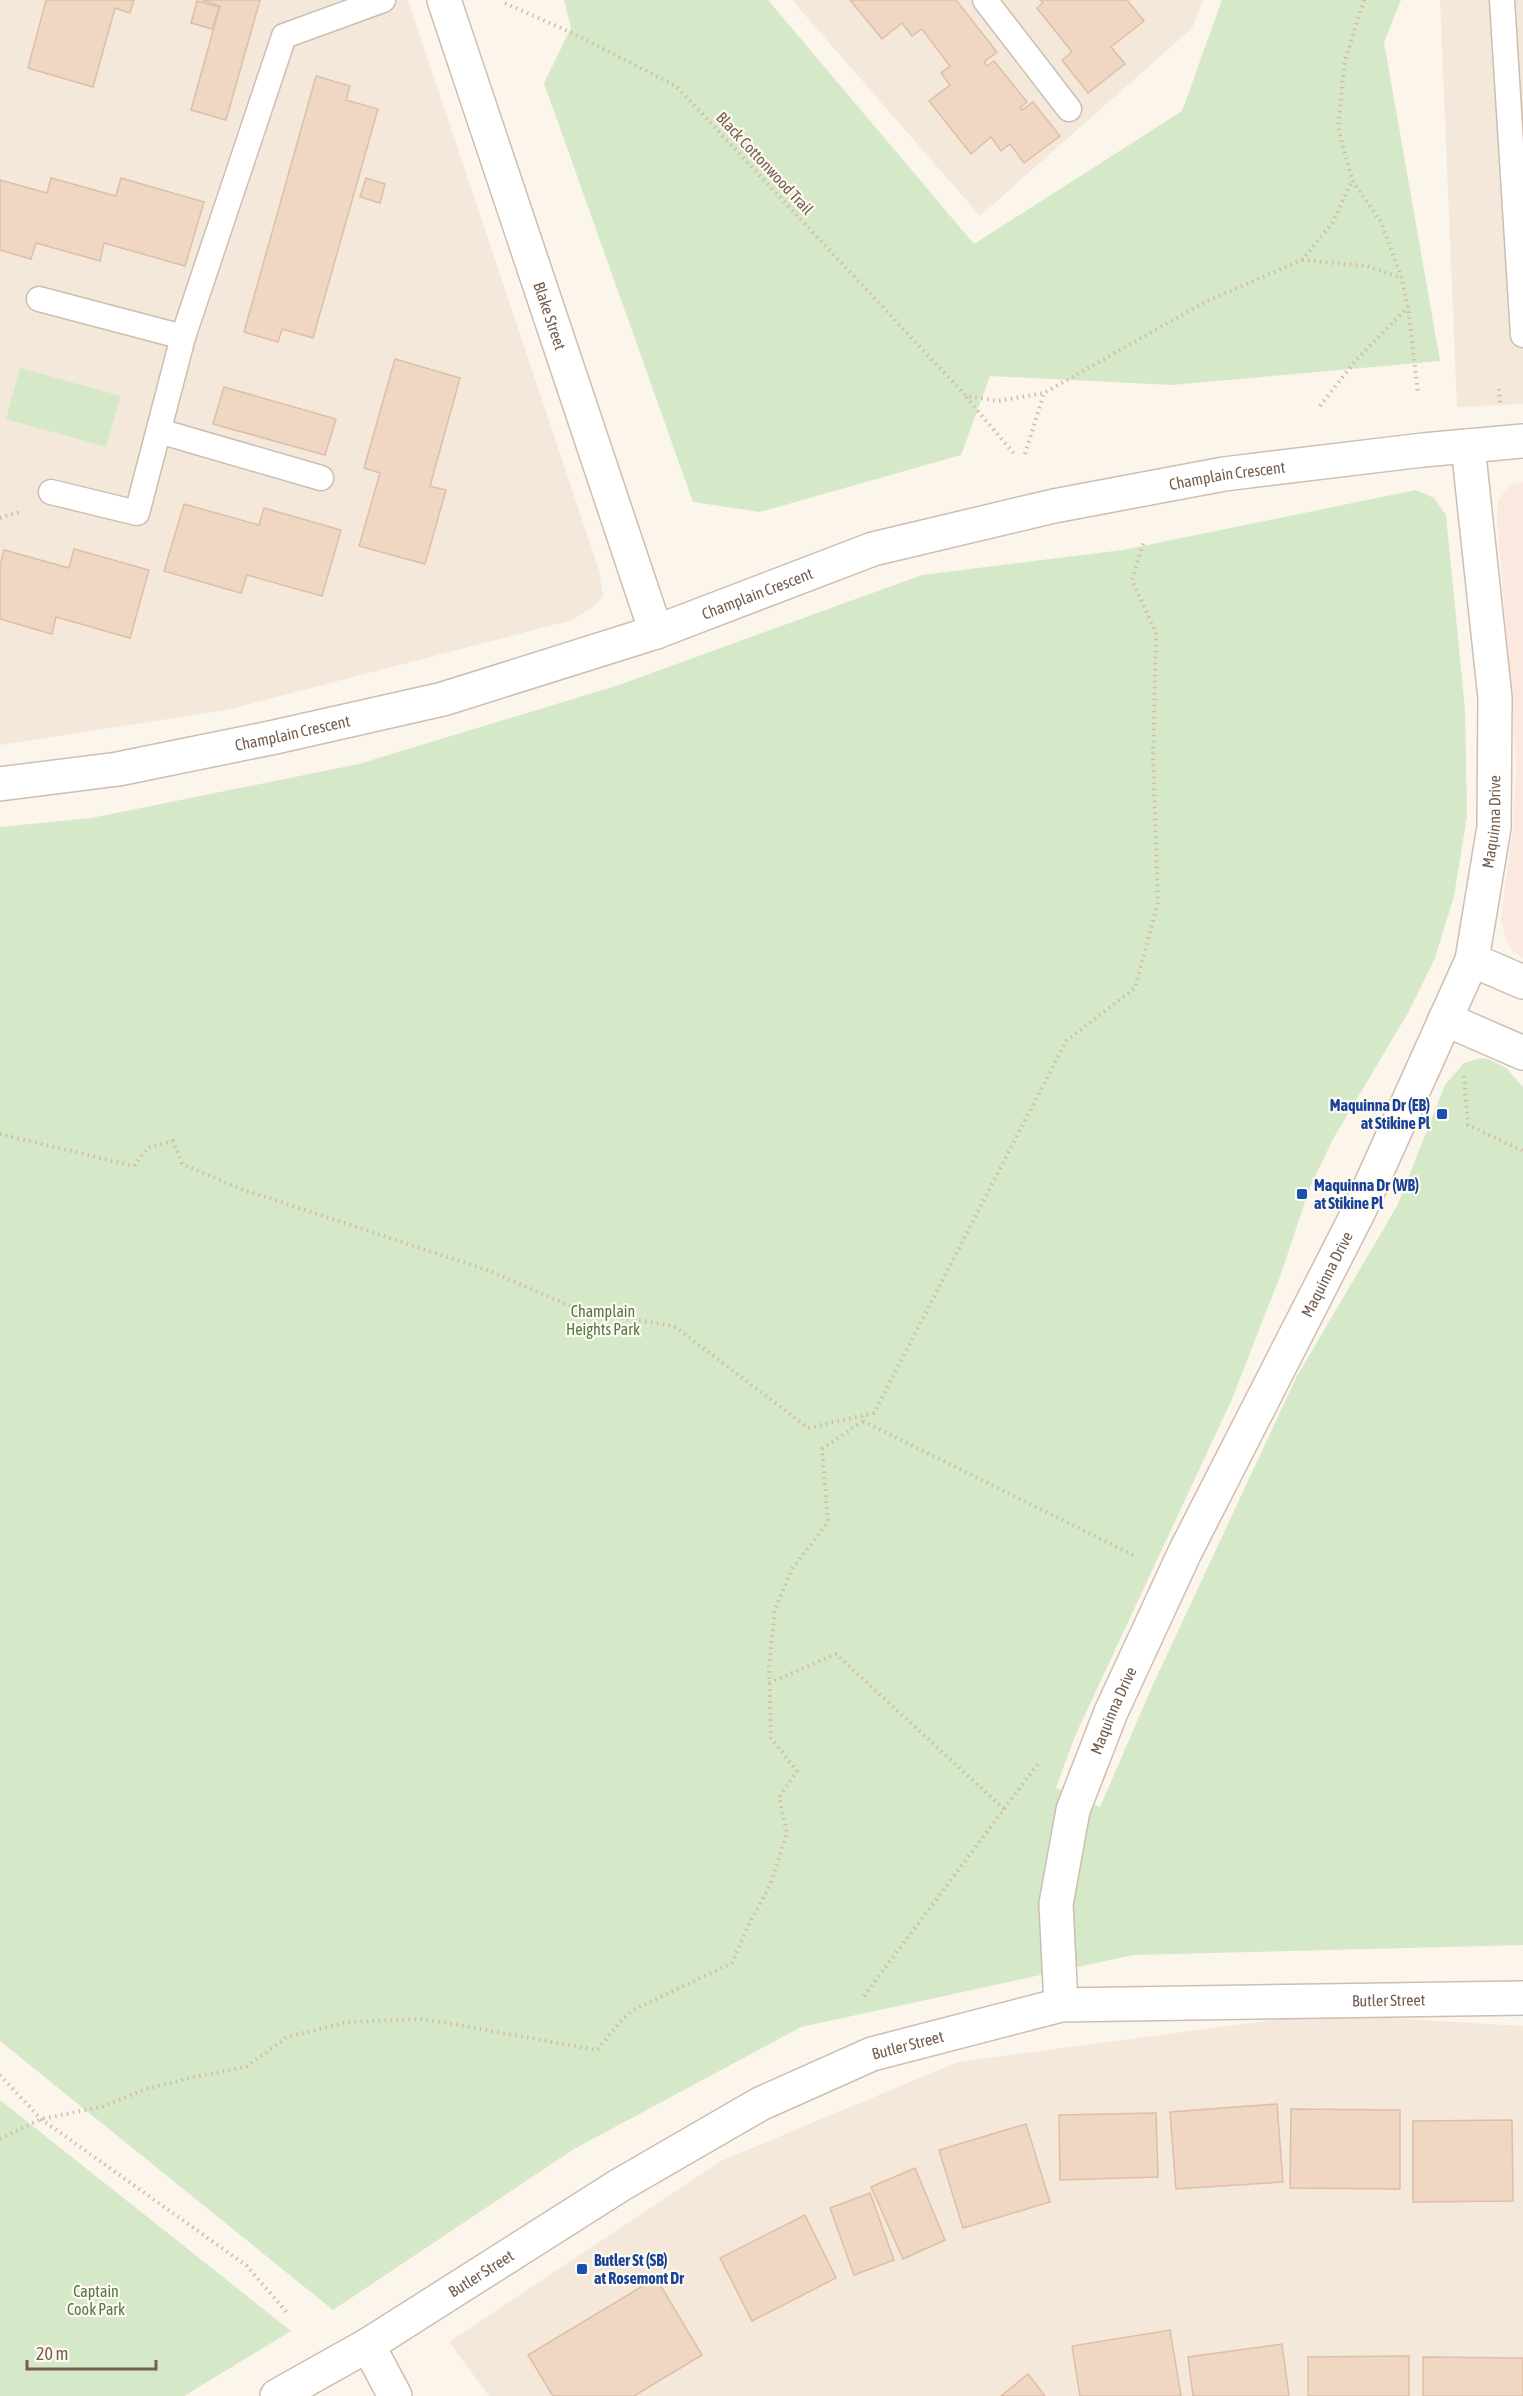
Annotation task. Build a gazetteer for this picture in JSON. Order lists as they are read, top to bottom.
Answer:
{
  "streets": {
    "street": [
      "Blake Street",
      "Champlain Crescent",
      "Maquinna Drive",
      "Butler Street"
    ],
    "path": ["Black Cottonwood Trail"]
  },
  "crossings": [
    ["Blake Street", "Champlain Crescent"],
    ["Champlain Crescent", "Maquinna Drive"],
    ["Maquinna Drive", "Butler Street"]
  ],
  "parks": ["Champlain Heights Park", "Captain Cook Park"],
  "places": {
    "transit": ["Maquinna Dr (EB) at Stikine Pl", "Maquinna Dr (WB) at Stikine Pl", "Butler St (SB) at Rosemont Dr"]
  },
  "scale_bar": "20 m"
}
